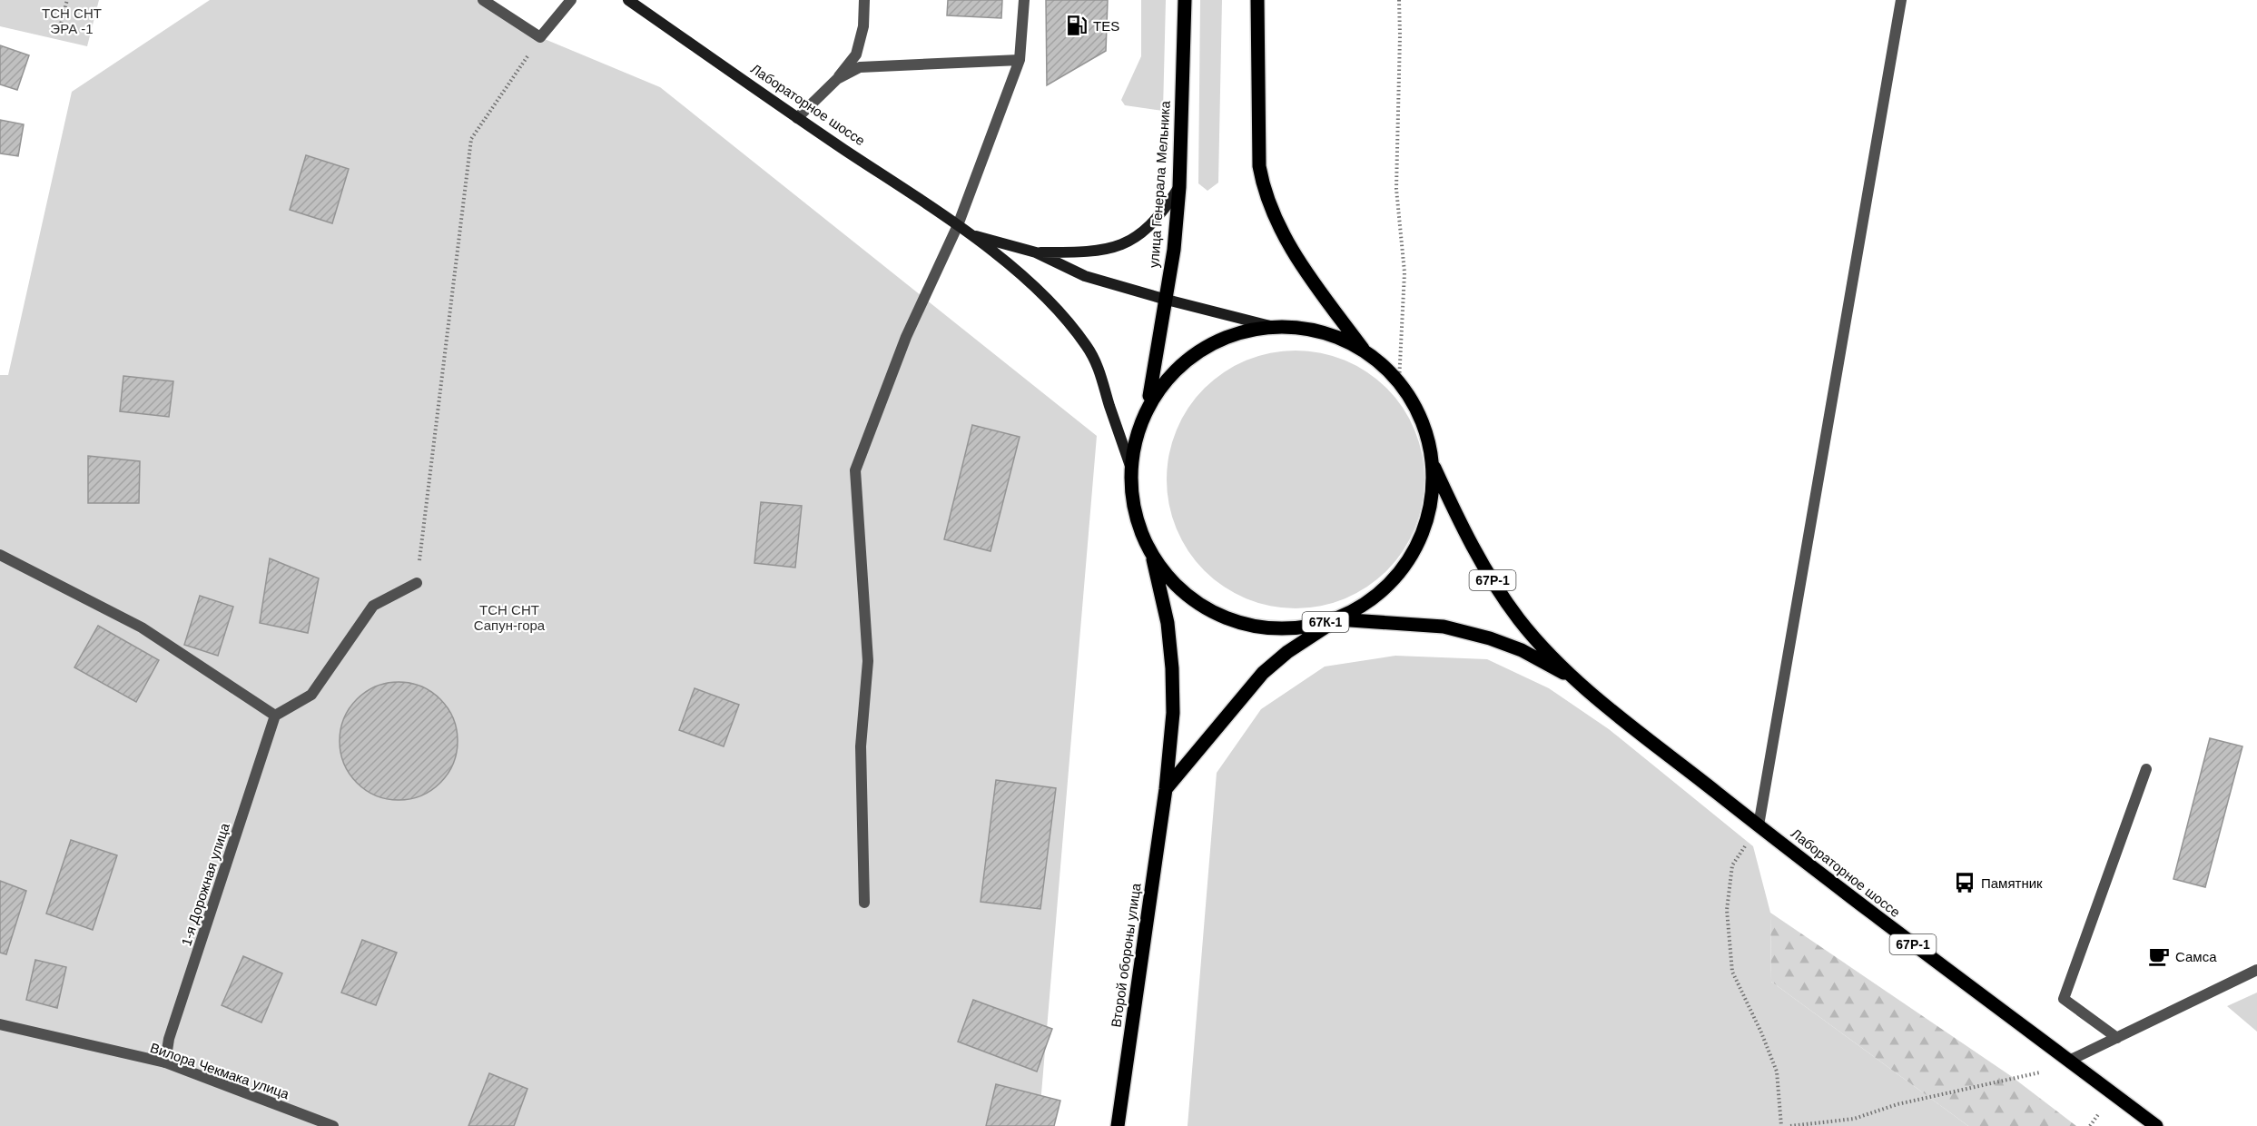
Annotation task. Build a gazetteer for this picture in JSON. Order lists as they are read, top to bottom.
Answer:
{
  "streets": {
    "main road": [
      "Лабораторное шоссе",
      "улица Генерала Мельника",
      "67Р-1",
      "67К-1",
      "Второй обороны улица"
    ],
    "street": ["1-я Дорожная улица", "Вилора Чекмака улица"]
  },
  "crossings": [
    ["Лабораторное шоссе", "улица Генерала Мельника"],
    ["Лабораторное шоссе", "67К-1"],
    ["улица Генерала Мельника", "67К-1"],
    ["67К-1", "Второй обороны улица"],
    ["1-я Дорожная улица", "Вилора Чекмака улица"]
  ],
  "parks": ["ТСН СНТ ЭРА -1", "ТСН СНТ Сапун-гора"],
  "places": {
    "fuel station": ["TES"],
    "bus stop": ["Памятник"],
    "cafe": ["Самса"]
  }
}
